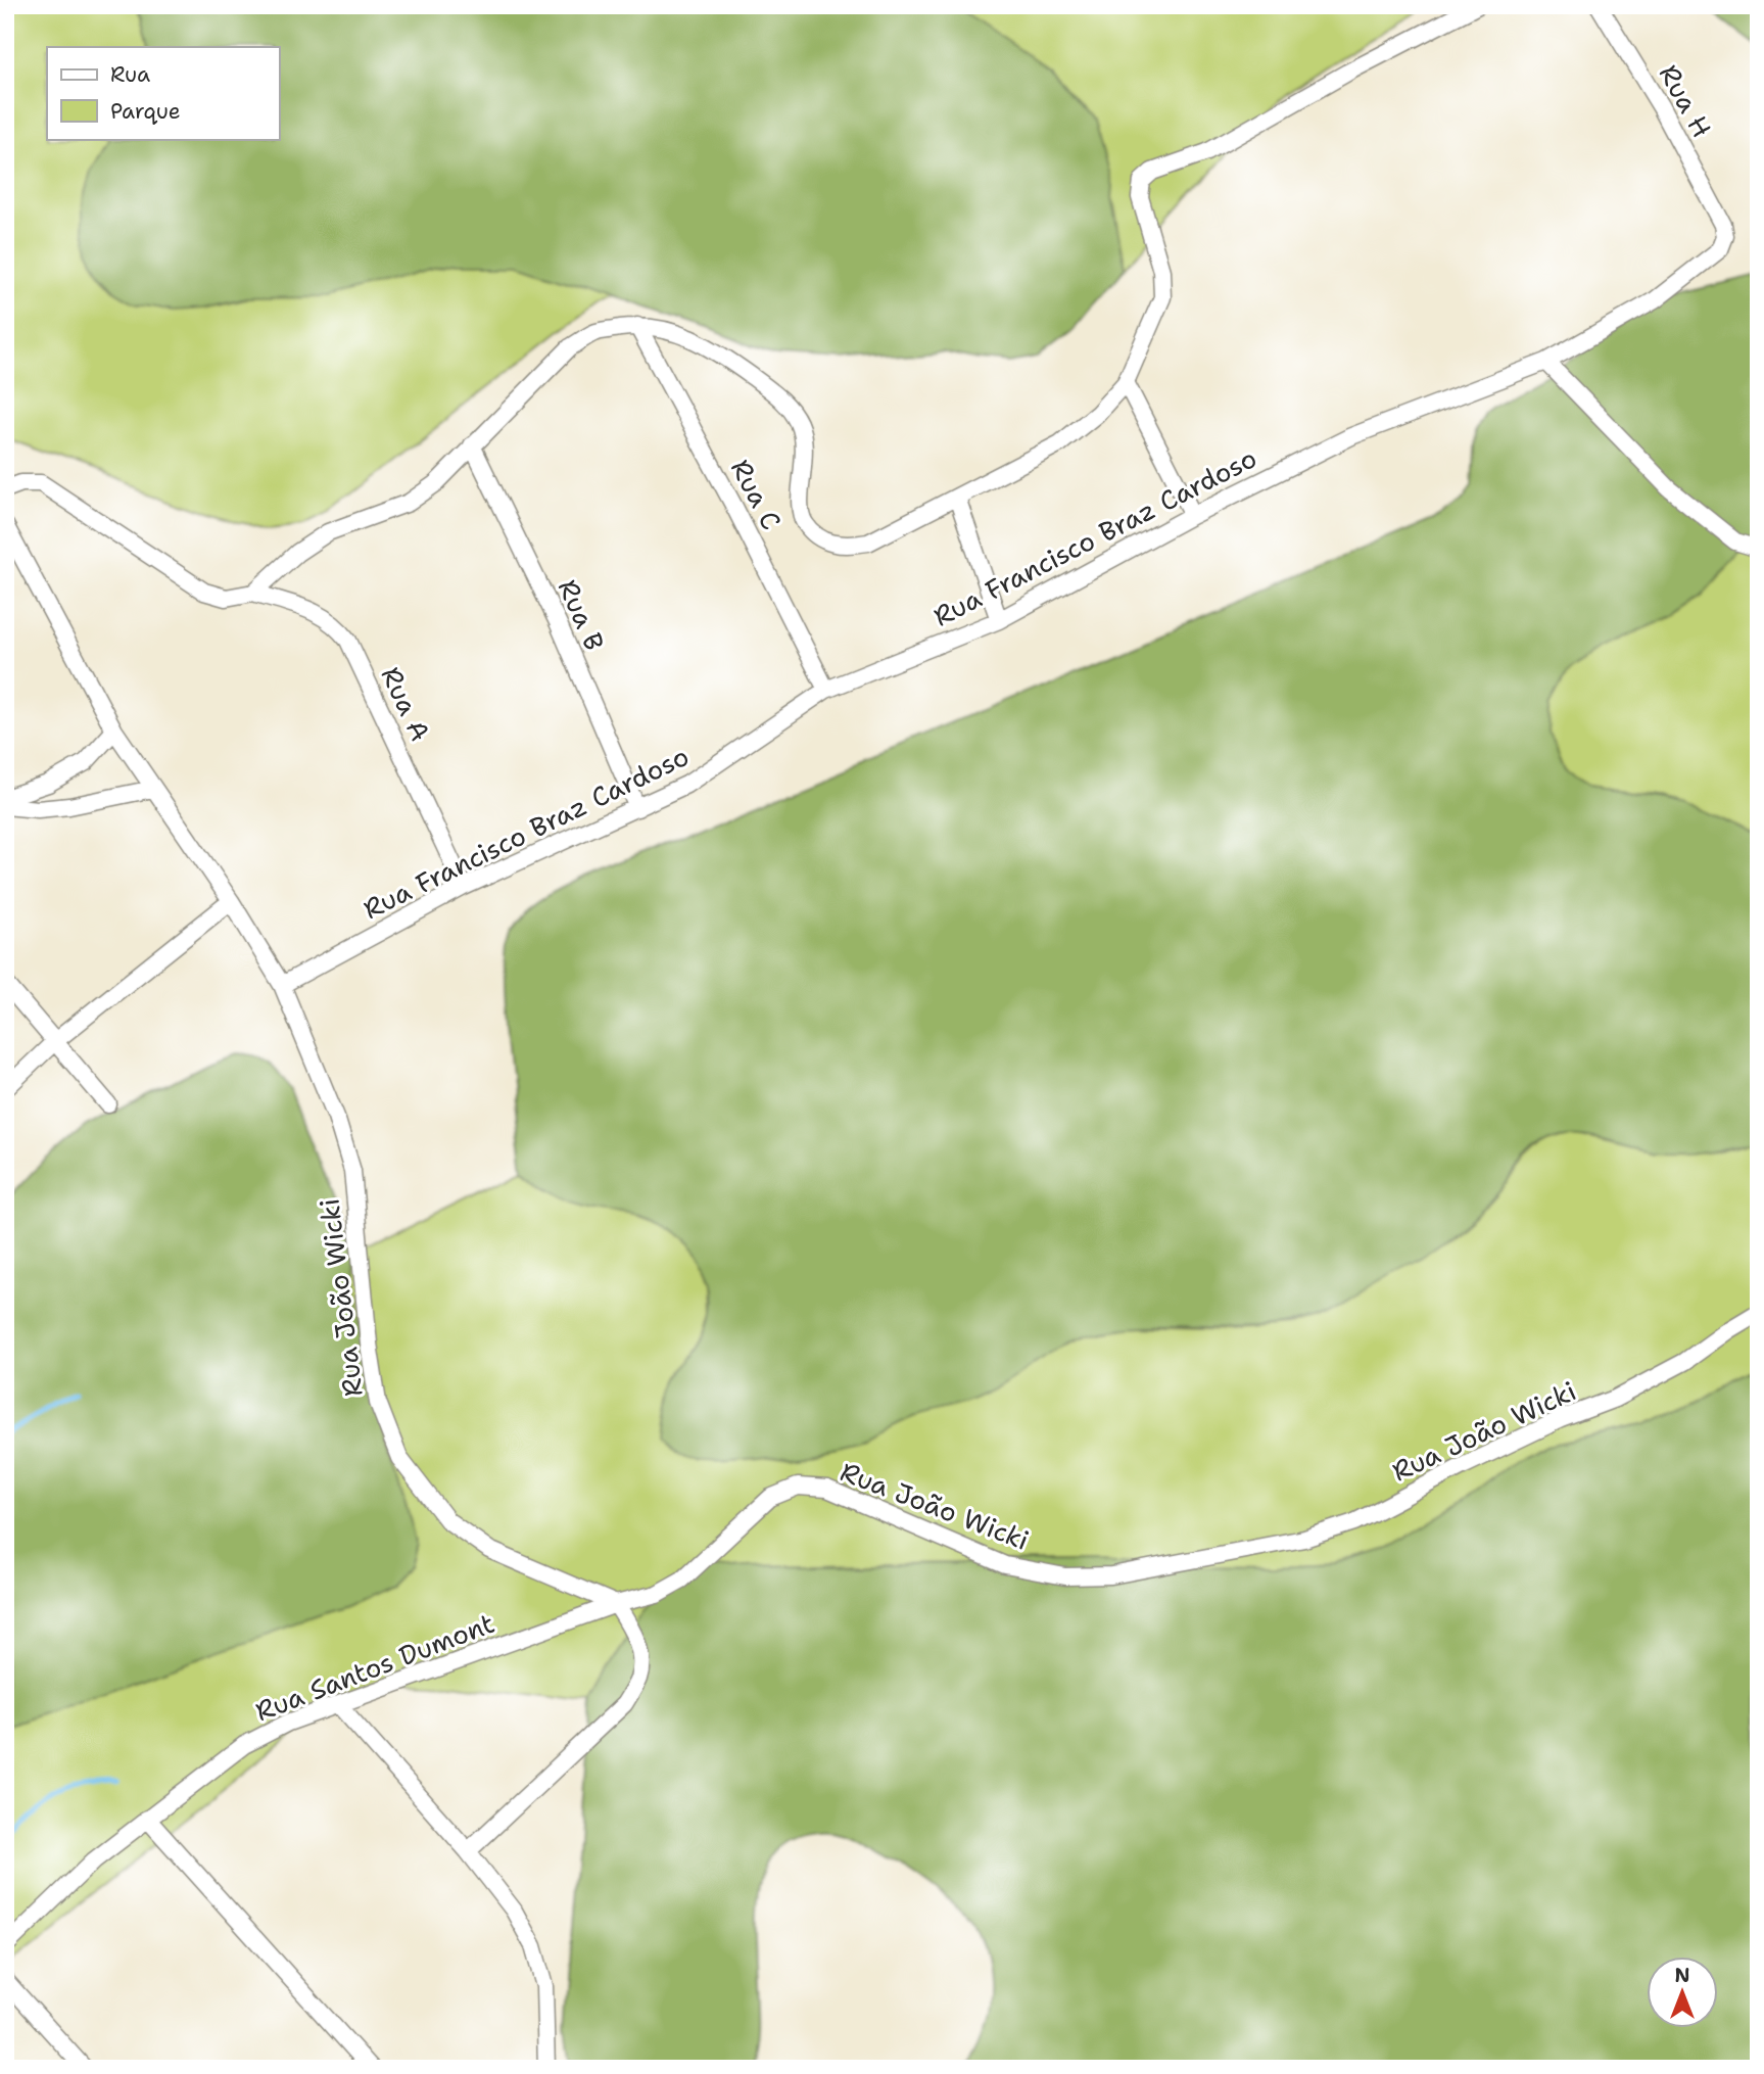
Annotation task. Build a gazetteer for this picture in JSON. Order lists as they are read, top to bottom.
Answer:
{
  "streets": {
    "street": [
      "Rua H",
      "Rua C",
      "Rua Francisco Braz Cardoso",
      "Rua B",
      "Rua A",
      "Rua João Wicki",
      "Rua Santos Dumont"
    ]
  },
  "crossings": [
    ["Rua H", "Rua Francisco Braz Cardoso"],
    ["Rua C", "Rua Francisco Braz Cardoso"],
    ["Rua Francisco Braz Cardoso", "Rua B"],
    ["Rua Francisco Braz Cardoso", "Rua A"],
    ["Rua Francisco Braz Cardoso", "Rua João Wicki"],
    ["Rua João Wicki", "Rua Santos Dumont"]
  ],
  "legend": ["Rua", "Parque"],
  "north": "top"
}
